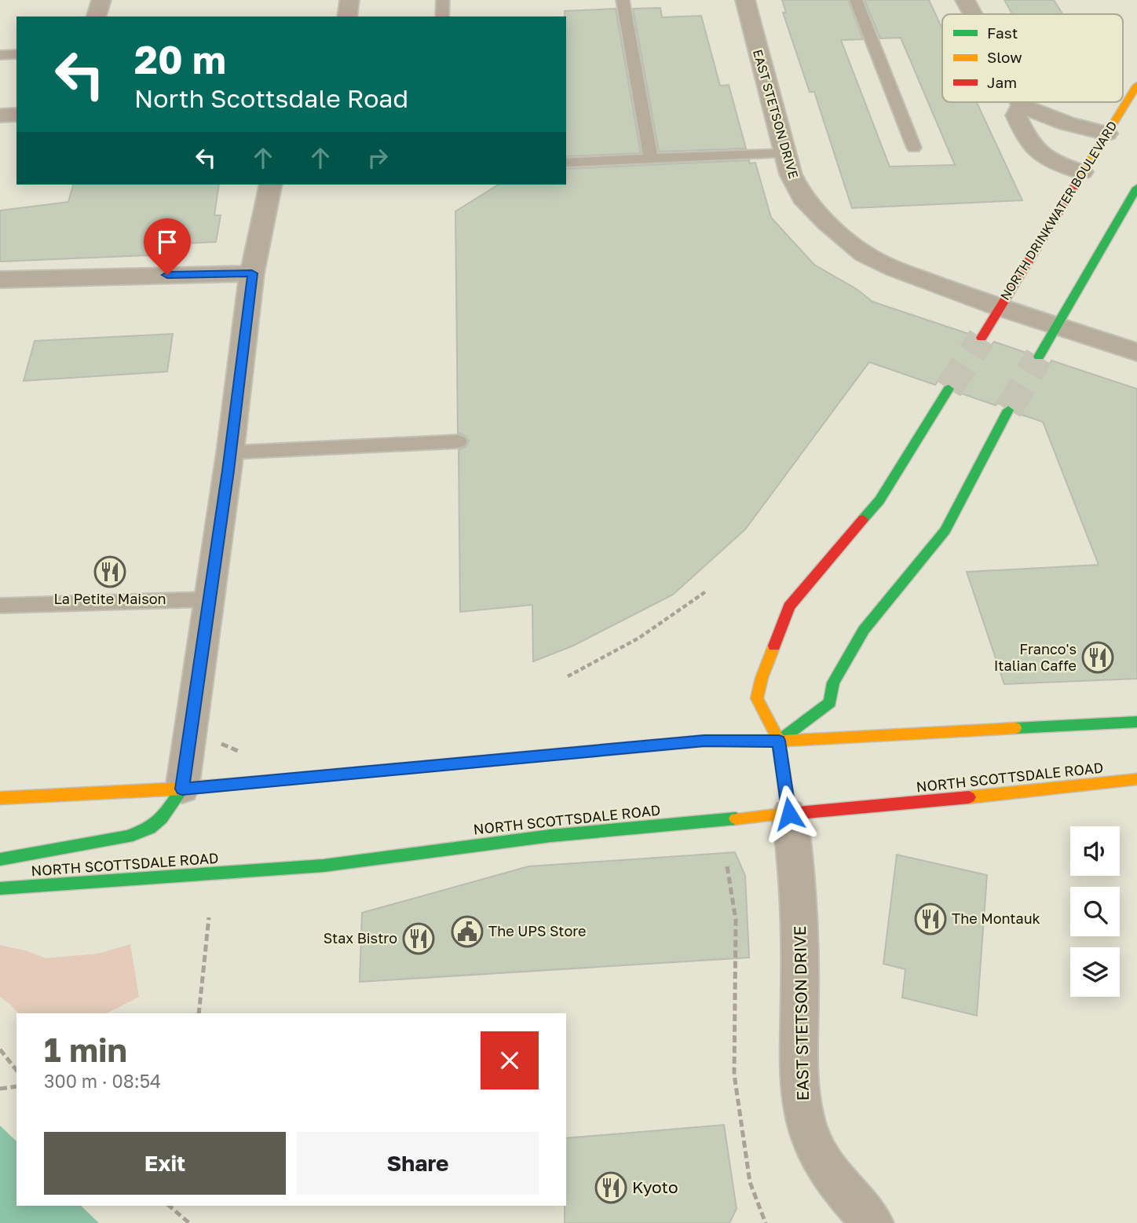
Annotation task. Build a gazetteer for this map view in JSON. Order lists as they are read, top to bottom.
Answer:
{
  "streets": {
    "main road": ["NORTH DRINKWATER BOULEVARD", "NORTH SCOTTSDALE ROAD"],
    "street": ["EAST STETSON DRIVE"]
  },
  "crossings": [
    ["EAST STETSON DRIVE", "NORTH DRINKWATER BOULEVARD"],
    ["EAST STETSON DRIVE", "NORTH SCOTTSDALE ROAD"]
  ],
  "places": {
    "restaurant": [
      "La Petite Maison",
      "Franco's Italian Caffe",
      "The Montauk",
      "Stax Bistro",
      "Kyoto"
    ],
    "public building": ["The UPS Store"]
  },
  "legend": ["Fast", "Slow", "Jam"],
  "page": {
    "turn": ["20 m", "North Scottsdale Road"],
    "heading": ["1 min", "300 m · 08:54"],
    "buttons": ["Exit", "Share"]
  }
}
